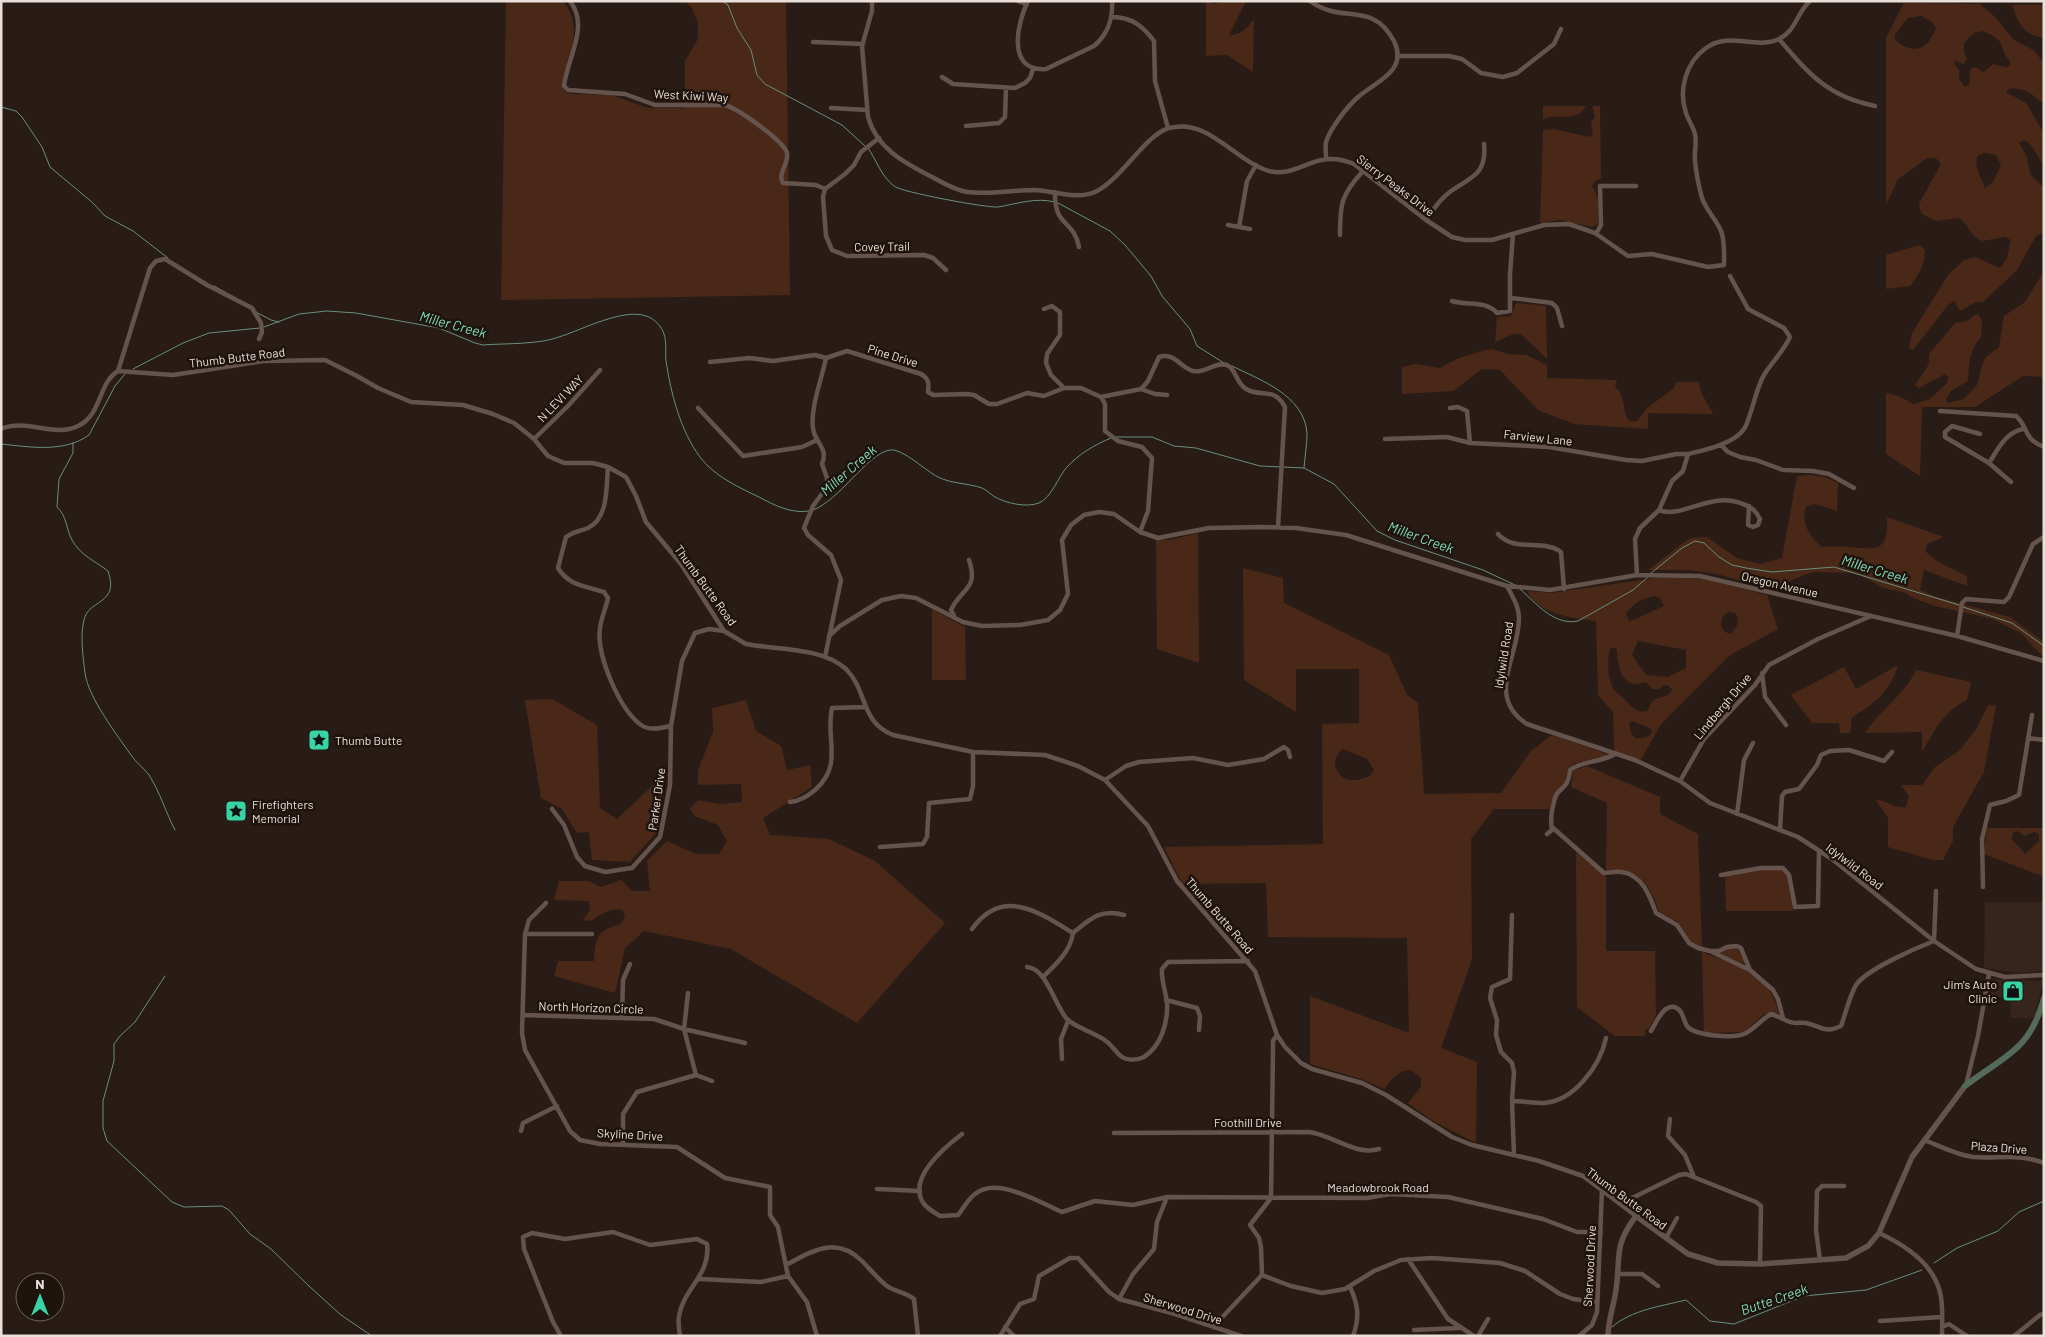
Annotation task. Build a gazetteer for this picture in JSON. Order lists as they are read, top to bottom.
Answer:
{
  "streets": {
    "street": [
      "West Kiwi Way",
      "Sierry Peaks Drive",
      "Covey Trail",
      "Pine Drive",
      "Thumb Butte Road",
      "N LEVI WAY",
      "Farview Lane",
      "Oregon Avenue",
      "Idylwild Road",
      "Lindbergh Drive",
      "Parker Drive",
      "North Horizon Circle",
      "Foothill Drive",
      "Skyline Drive",
      "Plaza Drive",
      "Meadowbrook Road",
      "Sherwood Drive"
    ]
  },
  "crossings": [
    ["West Kiwi Way", "Covey Trail"],
    ["Thumb Butte Road", "N LEVI WAY"],
    ["Thumb Butte Road", "Idylwild Road"],
    ["Thumb Butte Road", "Parker Drive"],
    ["Thumb Butte Road", "Plaza Drive"],
    ["Thumb Butte Road", "Sherwood Drive"],
    ["Oregon Avenue", "Idylwild Road"],
    ["Oregon Avenue", "Lindbergh Drive"],
    ["Idylwild Road", "Lindbergh Drive"],
    ["North Horizon Circle", "Skyline Drive"],
    ["Meadowbrook Road", "Sherwood Drive"]
  ],
  "water": ["Miller Creek", "Butte Creek"],
  "places": {
    "place": ["Thumb Butte", "Firefighters Memorial"],
    "shop": ["Jim's Auto Clinic"]
  },
  "north": "top"
}
